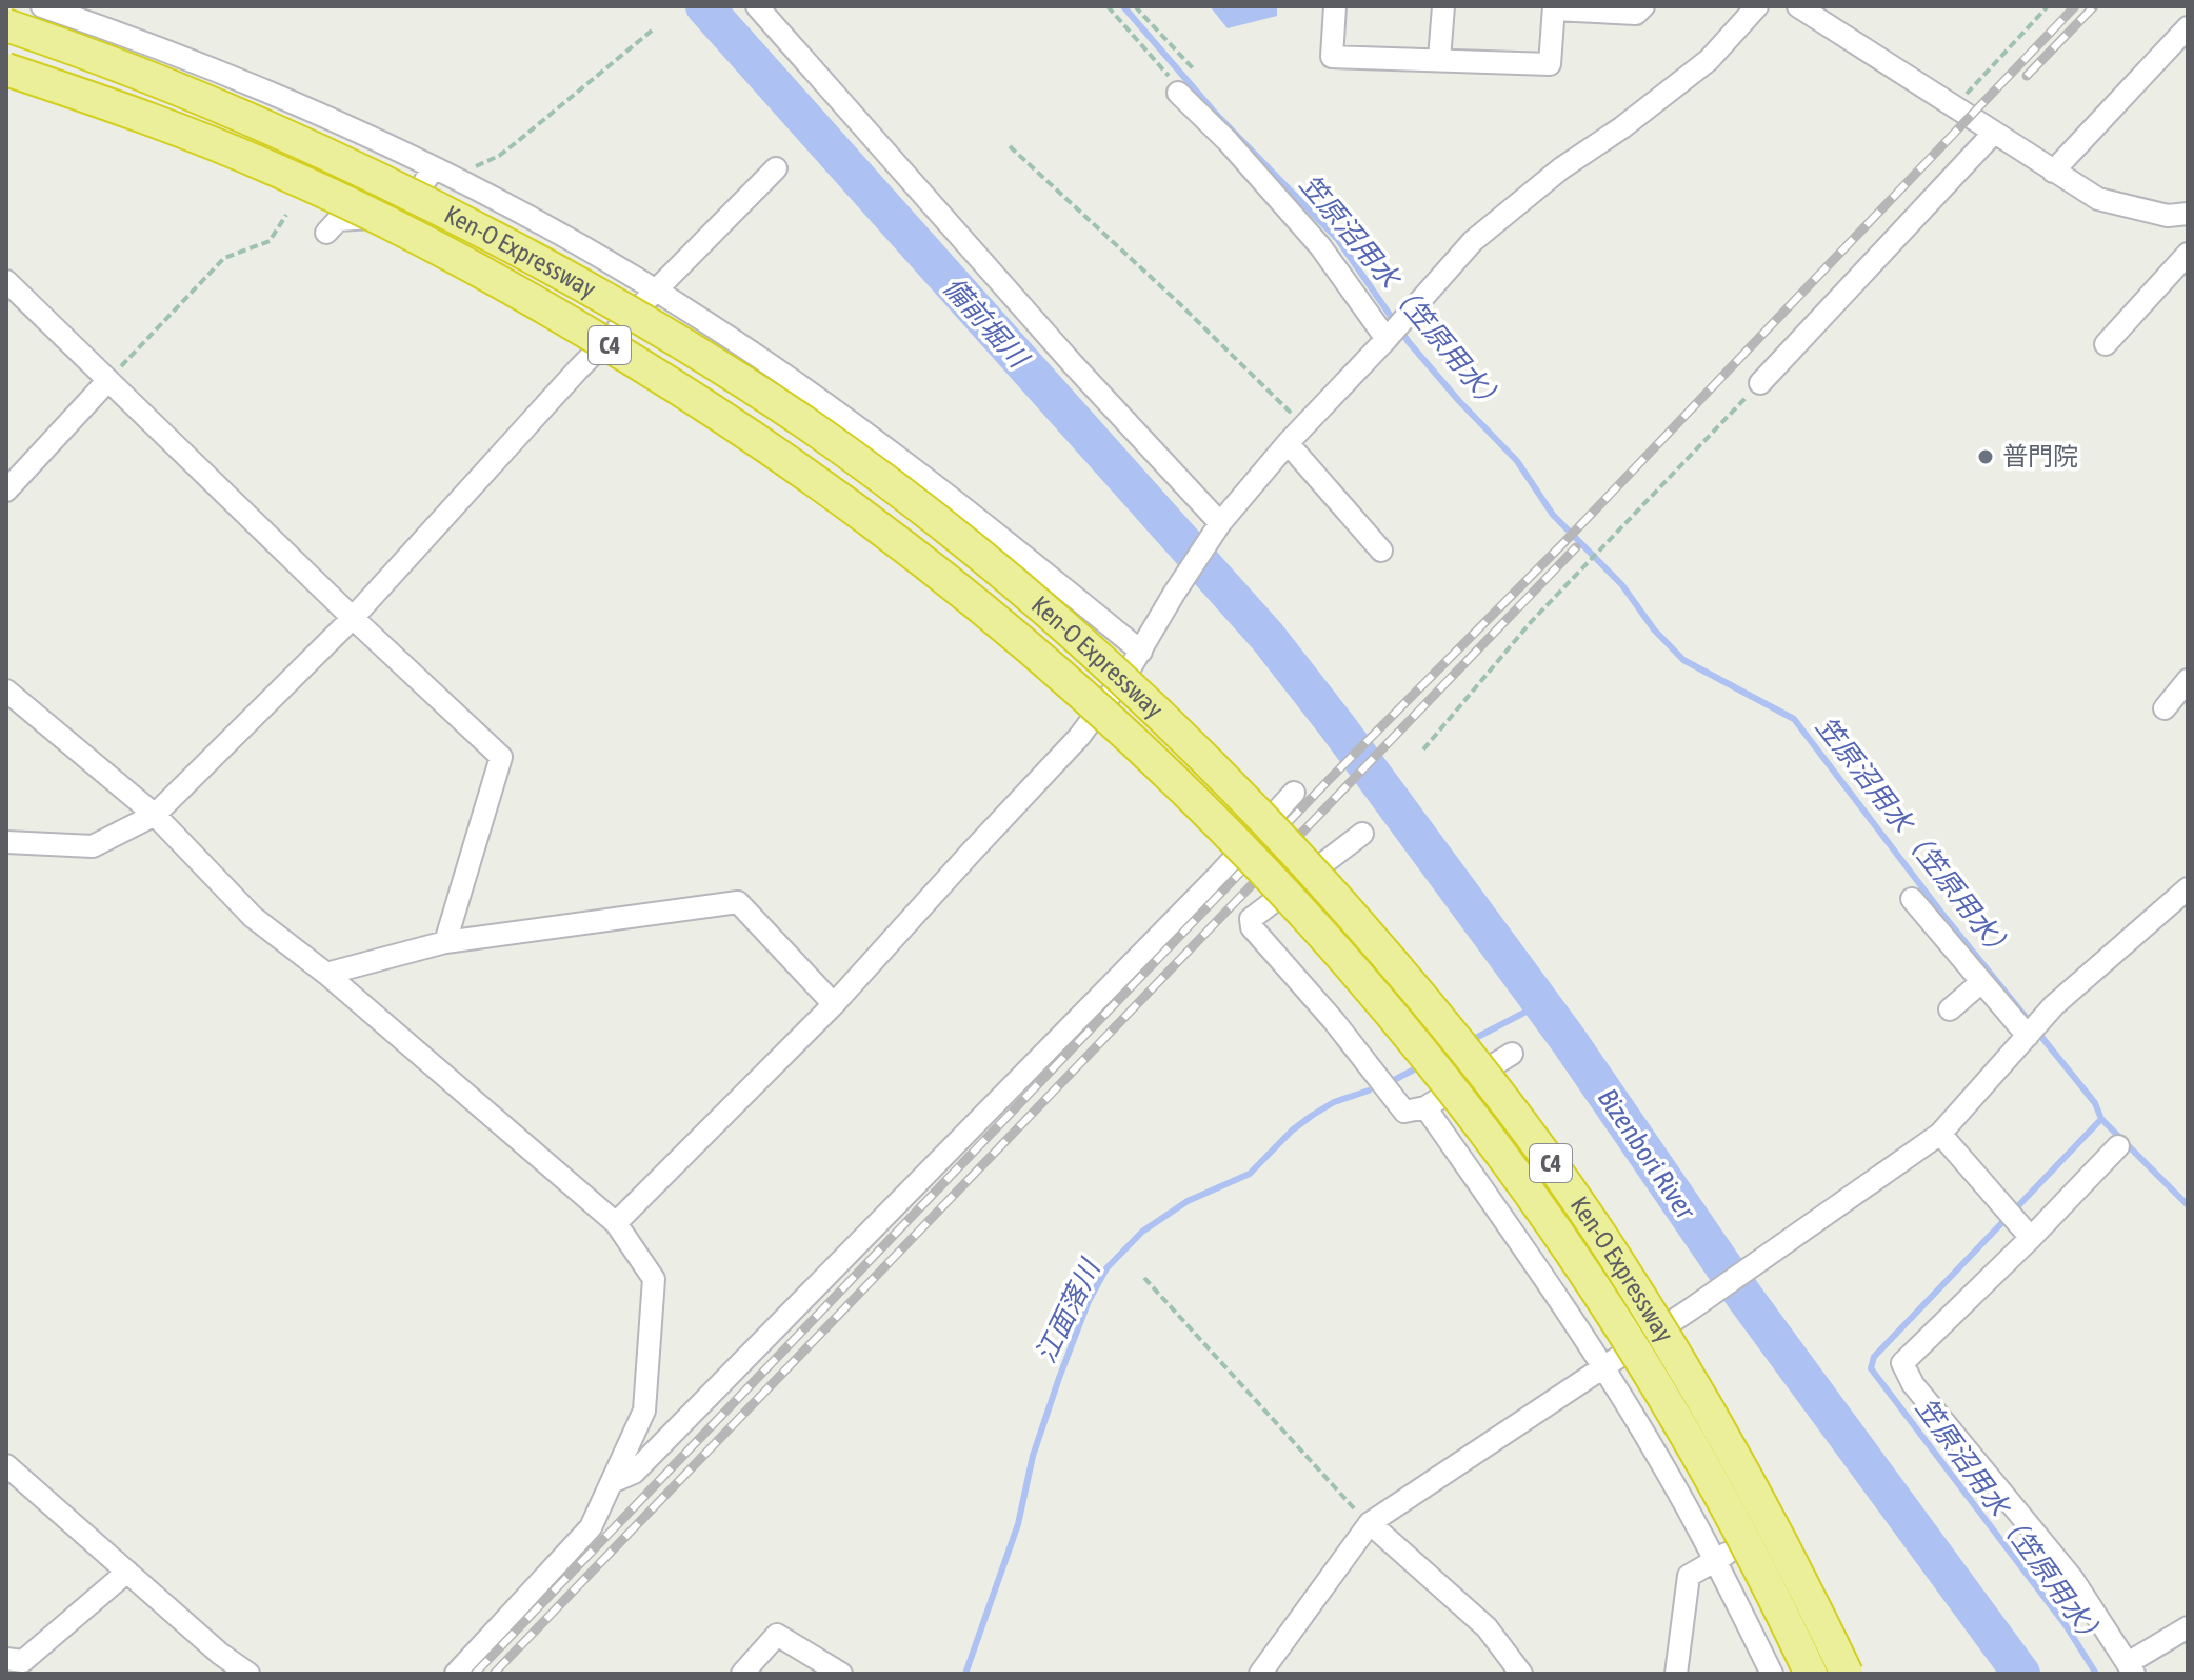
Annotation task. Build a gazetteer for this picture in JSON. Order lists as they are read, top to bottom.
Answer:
{
  "streets": {
    "highway": ["Ken-O Expressway", "C4"]
  },
  "water": [
    "笠原沼用水（笠原用水）",
    "備前堀川",
    "Bizenbori River",
    "江面落川"
  ],
  "places": ["普門院"]
}
